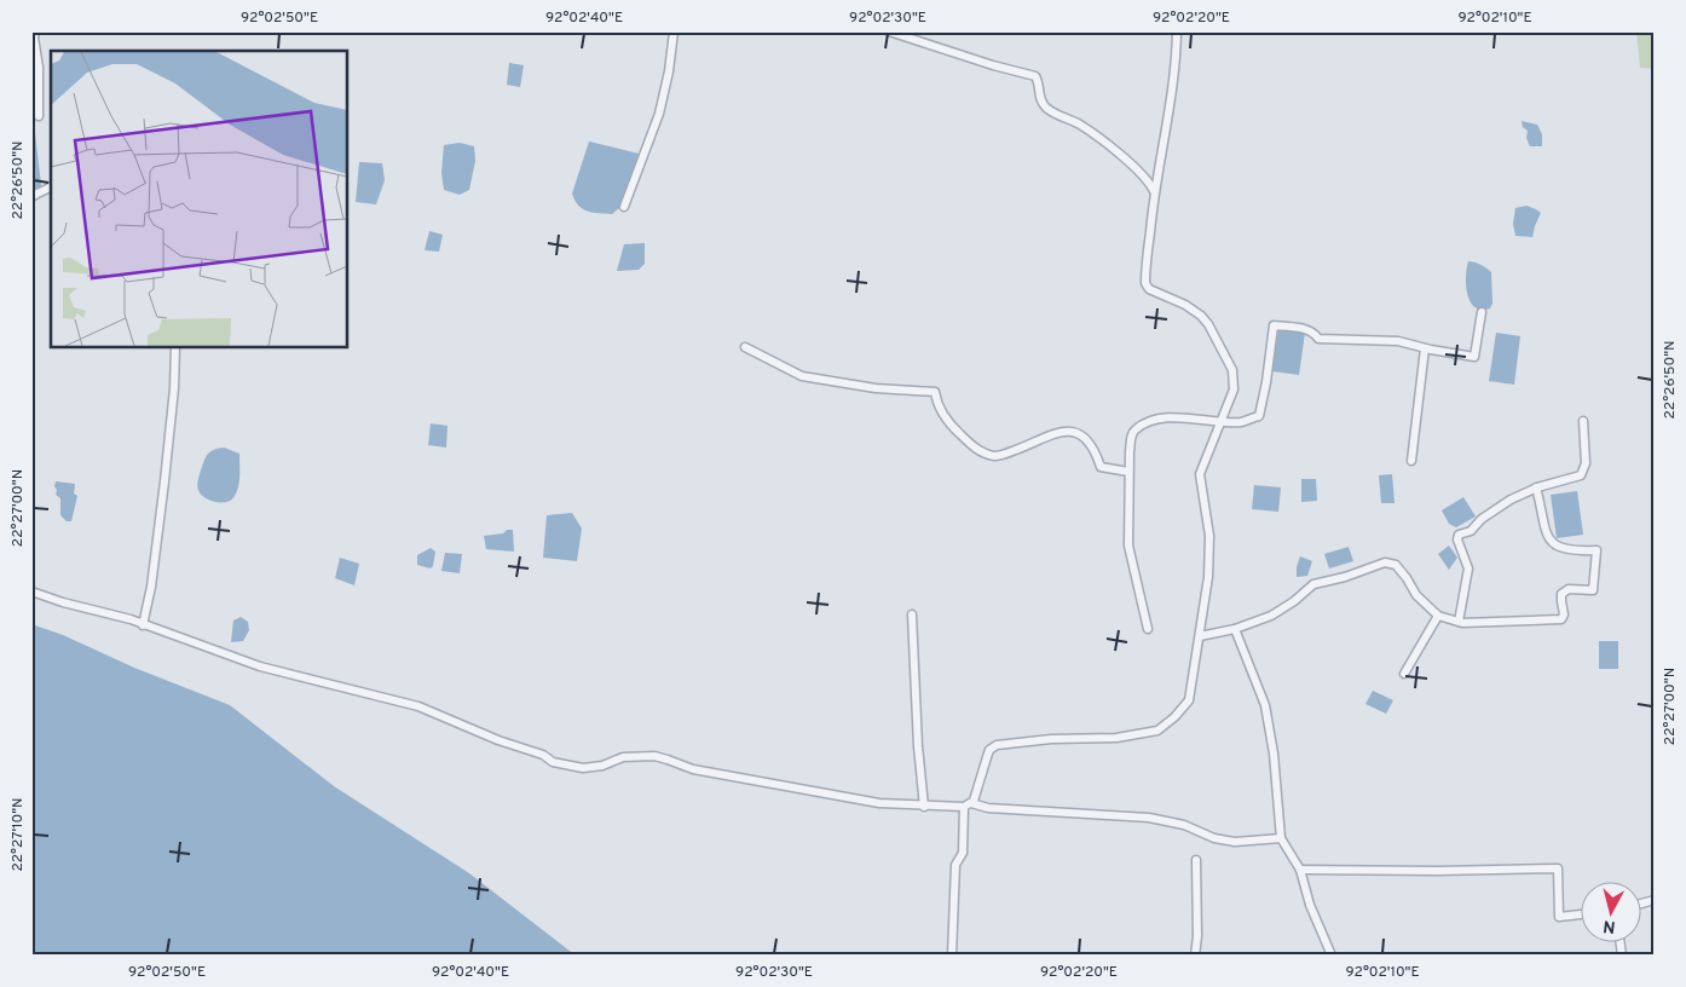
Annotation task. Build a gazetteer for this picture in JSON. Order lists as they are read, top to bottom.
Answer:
{
  "north": "bottom",
  "coordinates": [
    "92°02'50\"E",
    "92°02'40\"E",
    "92°02'30\"E",
    "92°02'20\"E",
    "92°02'10\"E",
    "22°26'50\"N",
    "22°27'00\"N",
    "22°27'10\"N"
  ]
}
